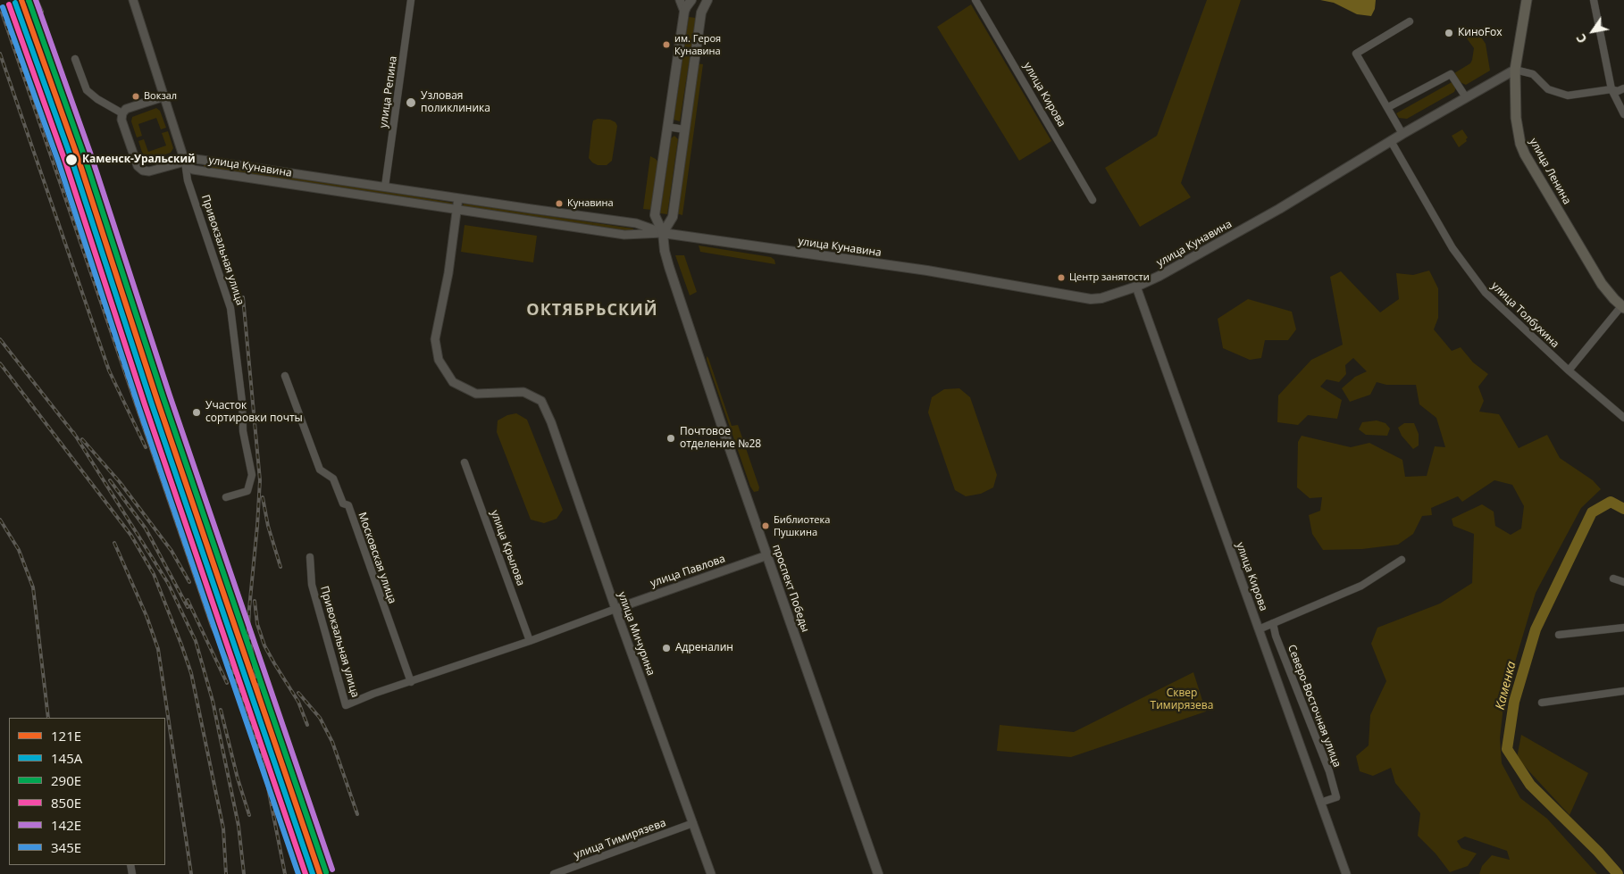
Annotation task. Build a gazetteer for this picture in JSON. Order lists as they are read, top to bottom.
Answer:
{
  "streets": {
    "main road": ["улица Кунавина", "улица Ленина", "проспект Победы"],
    "street": [
      "улица Репина",
      "улица Кирова",
      "Привокзальная улица",
      "улица Толбухина",
      "улица Крылова",
      "Московская улица",
      "улица Павлова",
      "улица Мичурина",
      "Северо-Восточная улица",
      "улица Тимирязева"
    ]
  },
  "crossings": [
    ["улица Репина", "улица Кунавина"],
    ["улица Кирова", "улица Кунавина"],
    ["улица Кирова", "Северо-Восточная улица"],
    ["улица Кунавина", "улица Ленина"],
    ["улица Кунавина", "Привокзальная улица"],
    ["улица Кунавина", "улица Толбухина"],
    ["улица Кунавина", "проспект Победы"],
    ["улица Кунавина", "улица Мичурина"],
    ["Привокзальная улица", "Московская улица"],
    ["улица Павлова", "проспект Победы"],
    ["улица Павлова", "улица Мичурина"],
    ["улица Мичурина", "улица Тимирязева"]
  ],
  "districts": ["ОКТЯБРЬСКИЙ"],
  "water": ["Каменка"],
  "parks": ["Сквер Тимирязева"],
  "places": [
    "КиноFox",
    "им. Героя Кунавина",
    "Вокзал",
    "Узловая поликлиника",
    "Каменск-Уральский",
    "Кунавина",
    "Центр занятости",
    "Участок сортировки почты",
    "Почтовое отделение №28",
    "Библиотека Пушкина",
    "Адреналин"
  ],
  "lines": [
    "transit line 121Е",
    "transit line 290Е",
    "transit line 142Е",
    "transit line 145А",
    "transit line 850Е",
    "transit line 345Е"
  ],
  "legend": [
    "121Е",
    "145А",
    "290Е",
    "850Е",
    "142Е",
    "345Е"
  ],
  "north": "bottom left"
}
